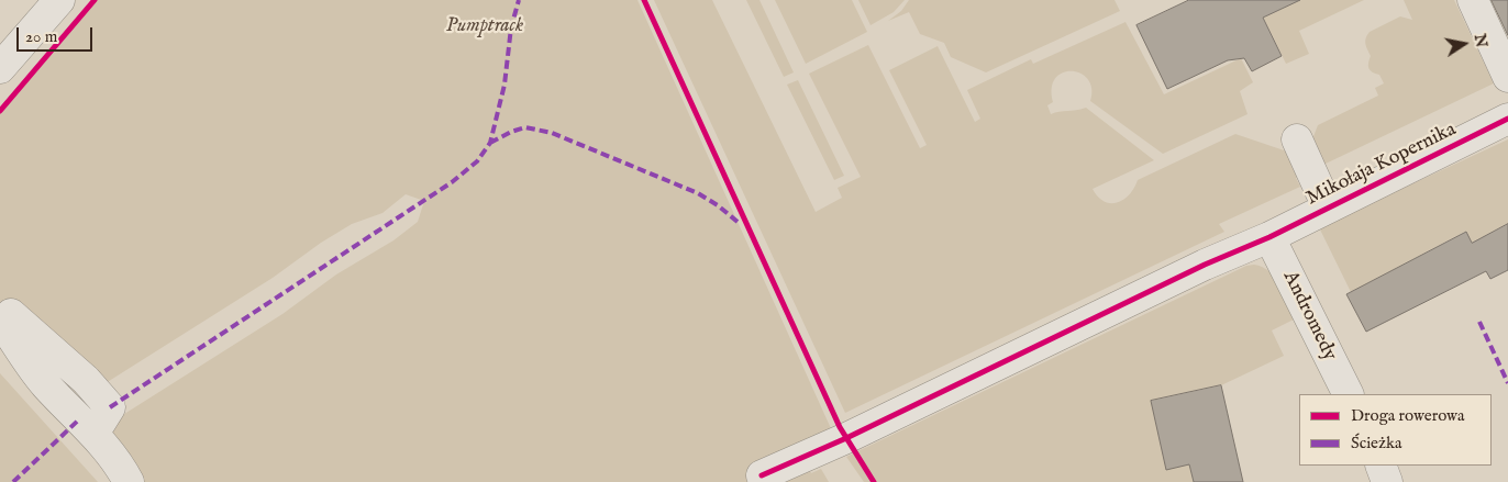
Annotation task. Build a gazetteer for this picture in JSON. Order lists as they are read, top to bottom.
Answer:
{
  "streets": {
    "street": ["Mikołaja Kopernika", "Andromedy"]
  },
  "crossings": [
    ["Mikołaja Kopernika", "Andromedy"]
  ],
  "parks": ["Pumptrack"],
  "legend": ["Droga rowerowa", "Ścieżka"],
  "scale_bar": "20 m",
  "north": "right"
}
